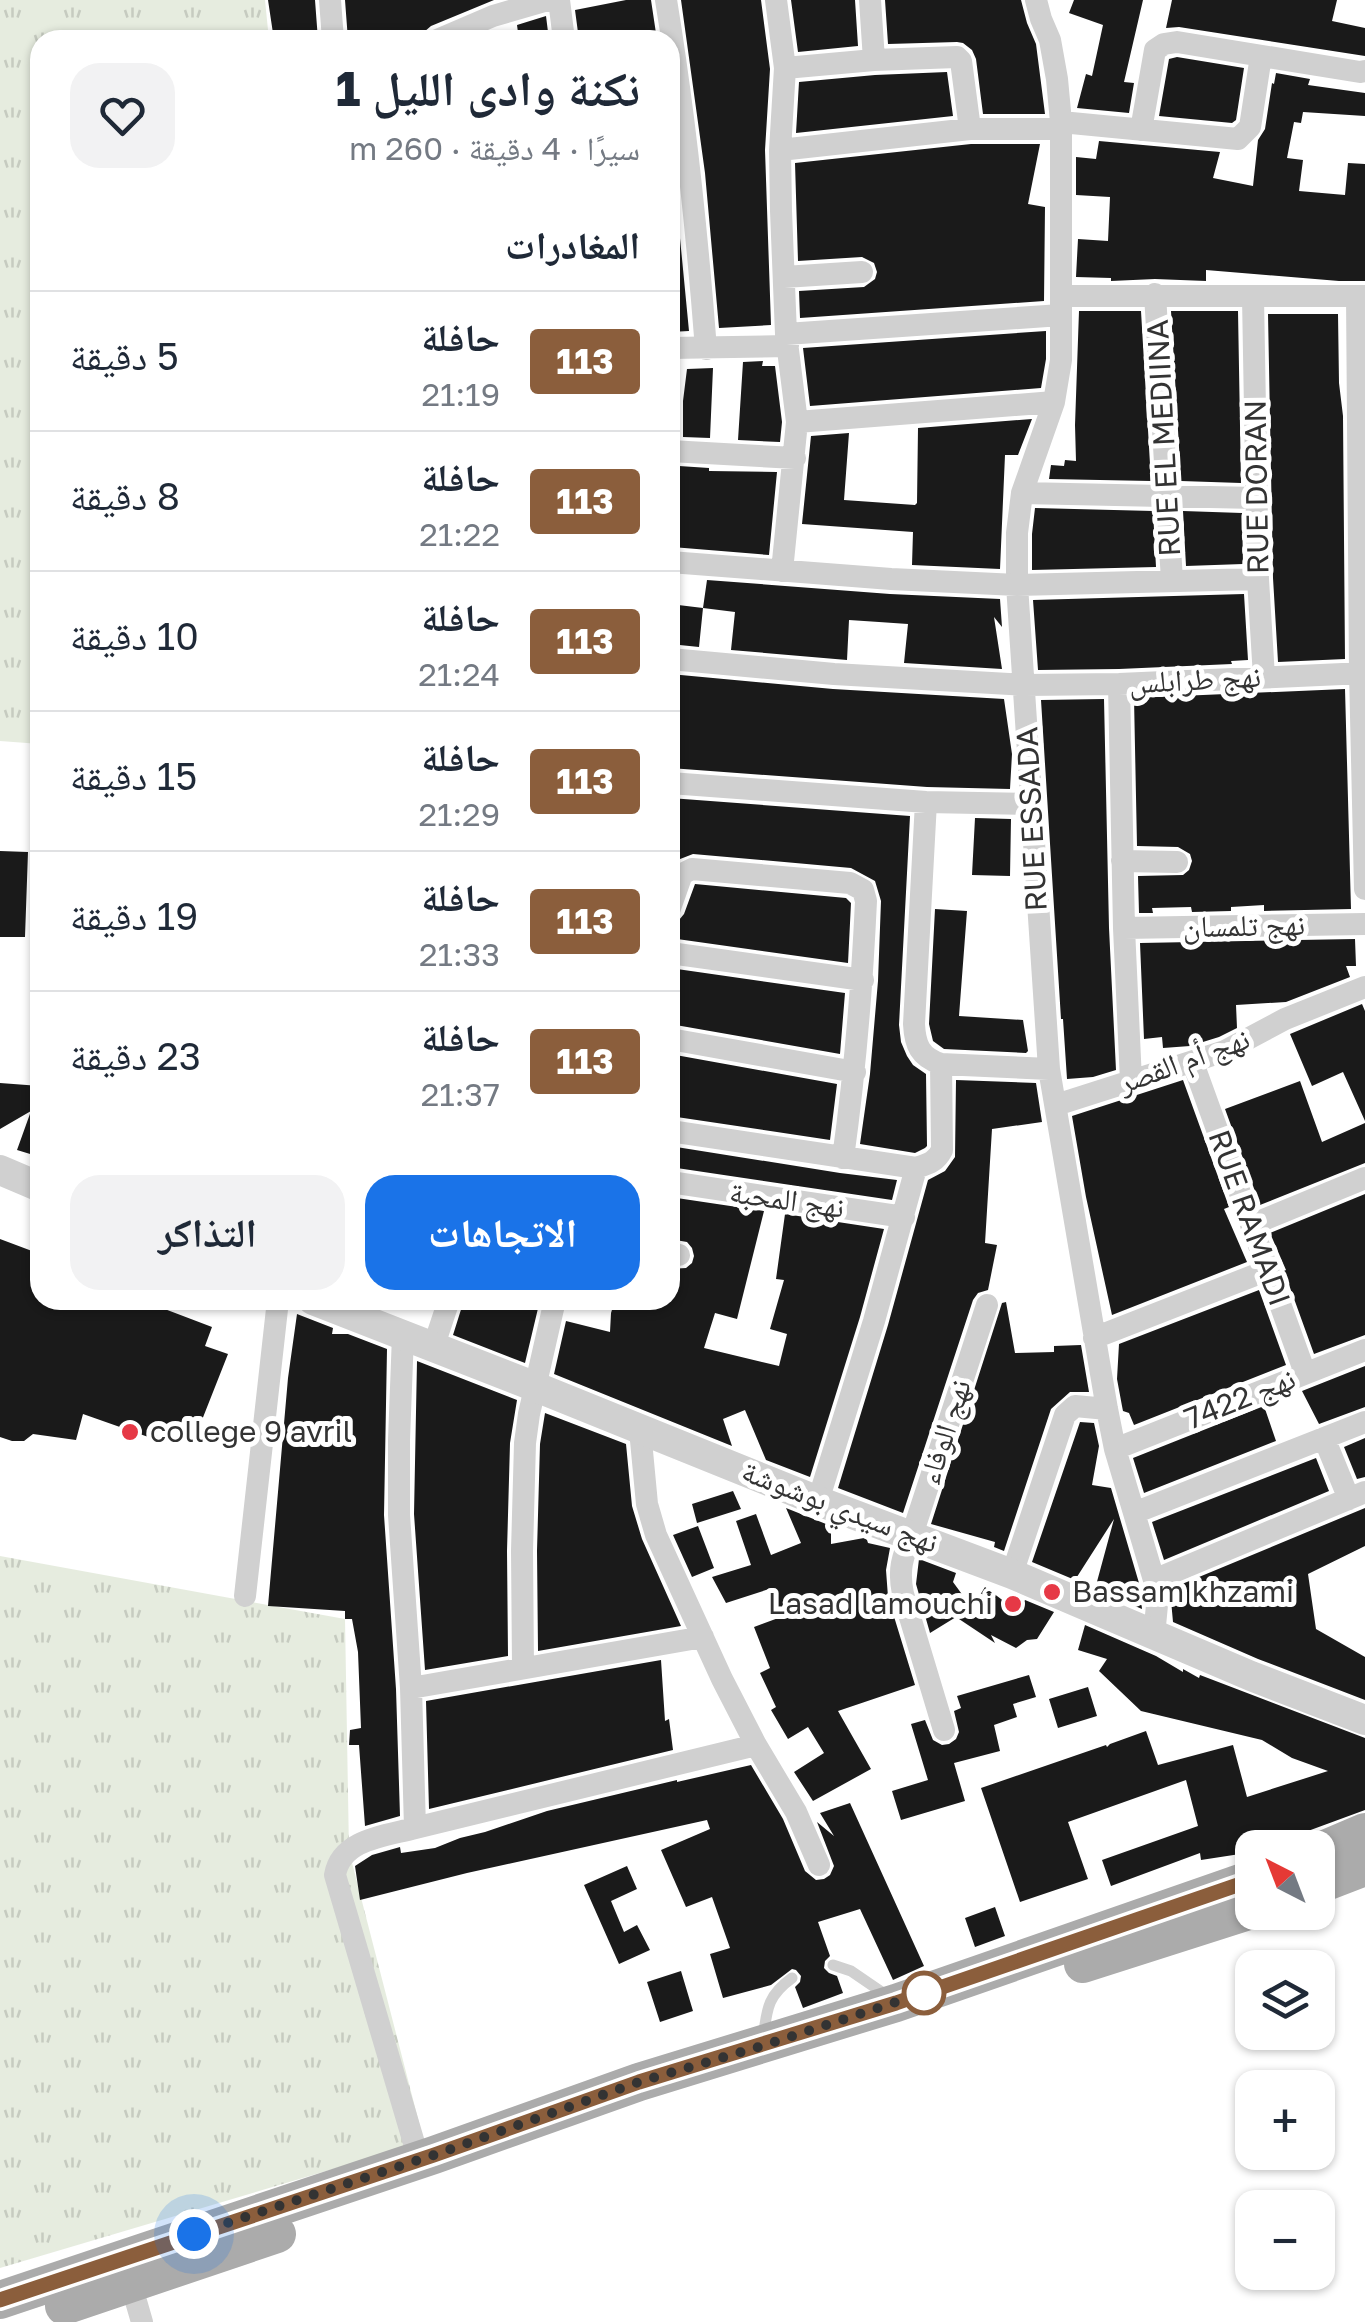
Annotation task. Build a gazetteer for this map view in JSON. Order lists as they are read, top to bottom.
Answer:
{
  "streets": {
    "street": [
      "RUE EL MEDIINA",
      "RUE DORAN",
      "نهج طرابلس",
      "RUE ESSADA",
      "نهج تلمسان",
      "نهج أم القصر",
      "نهج المحبة",
      "RUE RAMADI",
      "نهج 7422",
      "نهج الوفاء",
      "نهج سيدي بوشوشة"
    ]
  },
  "crossings": [
    ["RUE DORAN", "نهج طرابلس"],
    ["نهج طرابلس", "RUE ESSADA"],
    ["RUE ESSADA", "نهج أم القصر"],
    ["RUE ESSADA", "نهج 7422"],
    ["RUE ESSADA", "نهج سيدي بوشوشة"],
    ["نهج أم القصر", "RUE RAMADI"],
    ["RUE RAMADI", "نهج 7422"],
    ["نهج الوفاء", "نهج سيدي بوشوشة"]
  ],
  "places": ["college 9 avril", "Bassam khzami", "Lasad lamouchi"],
  "lines": ["bus line 113"],
  "north": "top left",
  "page": {
    "heading": [
      ["نكنة وادى الليل 1", "سيرًا · 4 دقيقة · 260 m"],
      "المغادرات"
    ],
    "list": [
      {
        "mark": "113",
        "name": "حافلة",
        "note": "21:19",
        "value": "5 دقيقة"
      },
      {
        "mark": "113",
        "name": "حافلة",
        "note": "21:22",
        "value": "8 دقيقة"
      },
      {
        "mark": "113",
        "name": "حافلة",
        "note": "21:24",
        "value": "10 دقيقة"
      },
      {
        "mark": "113",
        "name": "حافلة",
        "note": "21:29",
        "value": "15 دقيقة"
      },
      {
        "mark": "113",
        "name": "حافلة",
        "note": "21:33",
        "value": "19 دقيقة"
      },
      {
        "mark": "113",
        "name": "حافلة",
        "note": "21:37",
        "value": "23 دقيقة"
      }
    ],
    "buttons": ["الاتجاهات", "التذاكر"],
    "map_buttons": ["+", "−"]
  }
}
